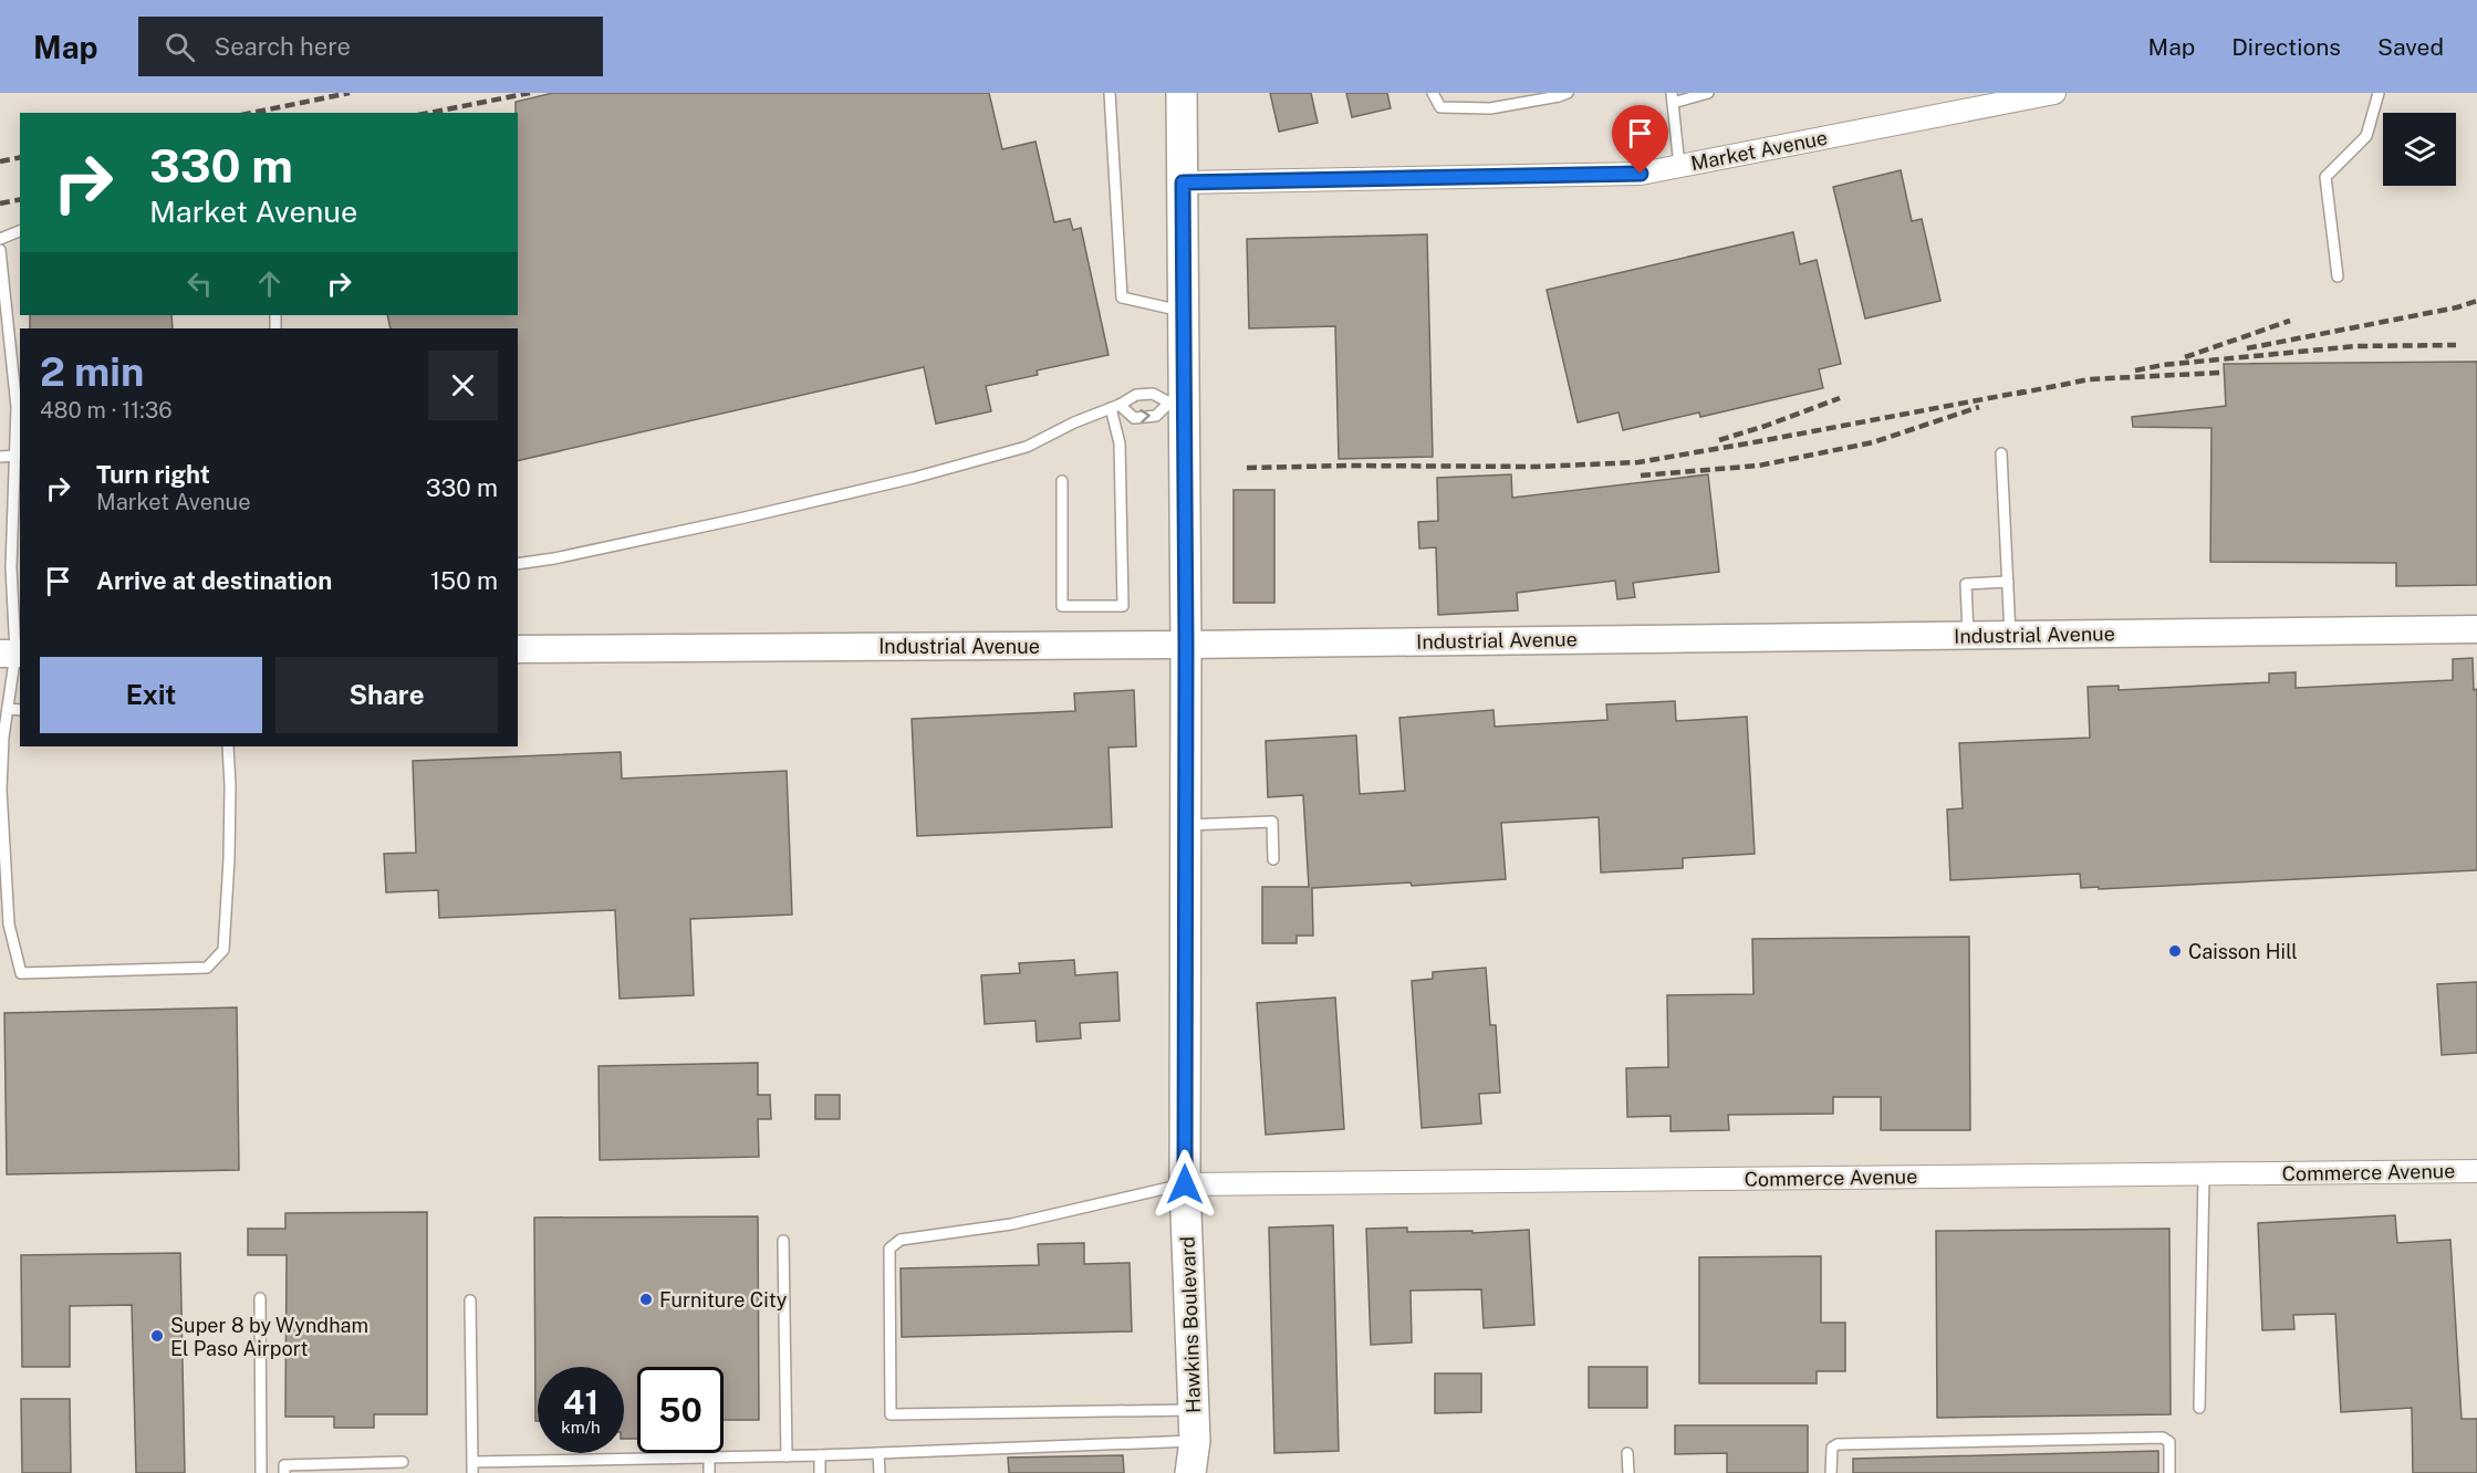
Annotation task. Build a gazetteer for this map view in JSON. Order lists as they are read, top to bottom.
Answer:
{
  "streets": {
    "main road": ["Hawkins Boulevard"],
    "street": ["Market Avenue", "Industrial Avenue", "Commerce Avenue"]
  },
  "crossings": [
    ["Market Avenue", "Hawkins Boulevard"],
    ["Industrial Avenue", "Hawkins Boulevard"],
    ["Commerce Avenue", "Hawkins Boulevard"]
  ],
  "places": ["Caisson Hill", "Furniture City", "Super 8 by Wyndham El Paso Airport"],
  "page": {
    "header": "Map",
    "search": "Search here",
    "nav": ["Map", "Directions", "Saved"],
    "turn": ["330 m", "Market Avenue"],
    "heading": ["2 min", "480 m · 11:36"],
    "list": [
      {
        "name": "Turn right",
        "note": "Market Avenue",
        "value": "330 m"
      },
      {
        "name": "Arrive at destination",
        "value": "150 m"
      }
    ],
    "buttons": ["Exit", "Share"],
    "speed": "41 km/h",
    "limit": "50"
  }
}
